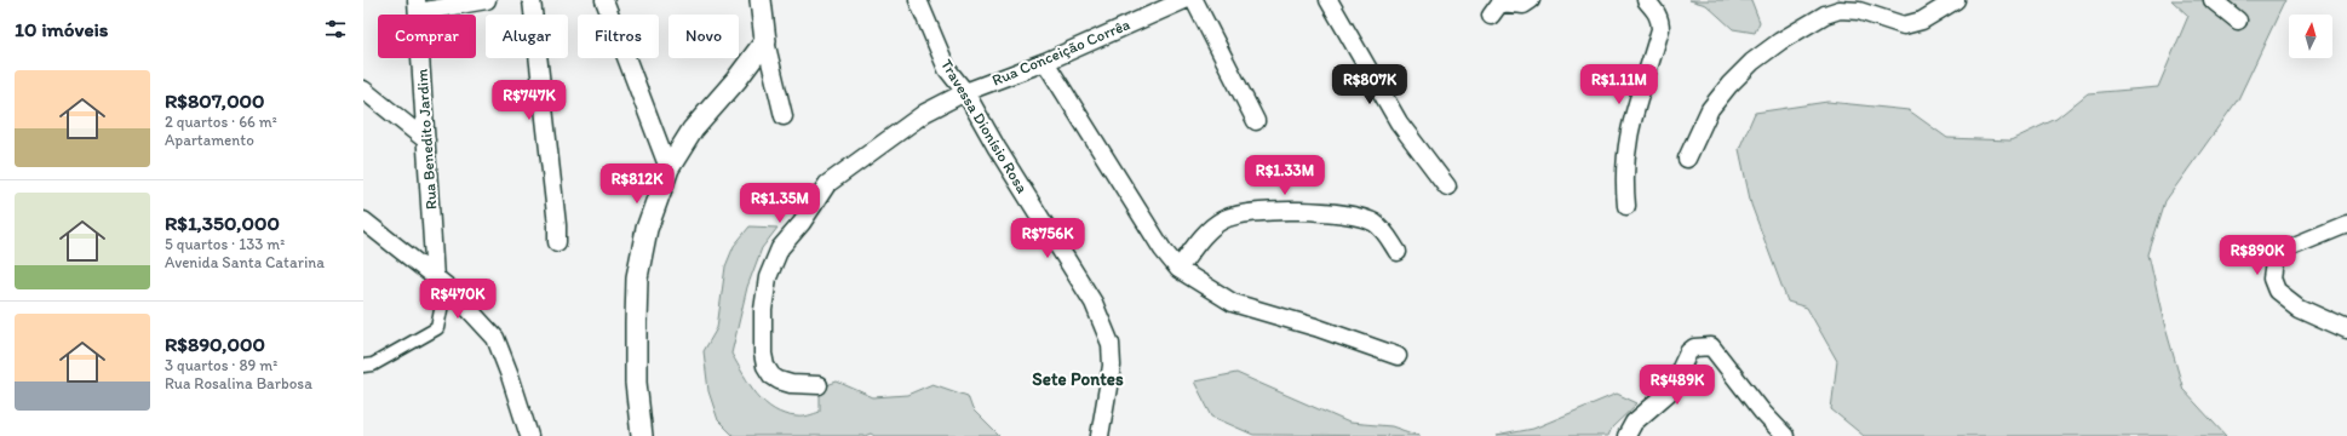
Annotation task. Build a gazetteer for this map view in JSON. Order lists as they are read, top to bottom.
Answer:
{
  "streets": {
    "street": ["Rua Conceição Corrêa", "Travessa Dionísio Rosa", "Rua Benedito Jardim"]
  },
  "crossings": [
    ["Rua Conceição Corrêa", "Travessa Dionísio Rosa"]
  ],
  "districts": ["Sete Pontes"],
  "north": "top",
  "page": {
    "heading": "10 imóveis",
    "chip": [
      "Comprar",
      "Alugar",
      "Filtros",
      "Novo"
    ],
    "list": [
      {
        "name": "R$807,000",
        "note": "2 quartos · 66 m² · Apartamento"
      },
      {
        "name": "R$1,350,000",
        "note": "5 quartos · 133 m² · Avenida Santa Catarina"
      },
      {
        "name": "R$890,000",
        "note": "3 quartos · 89 m² · Rua Rosalina Barbosa"
      }
    ],
    "price": [
      "R$807K",
      "R$1.11M",
      "R$747K",
      "R$1.33M",
      "R$812K",
      "R$1.35M",
      "R$756K",
      "R$890K",
      "R$470K",
      "R$489K"
    ]
  }
}
